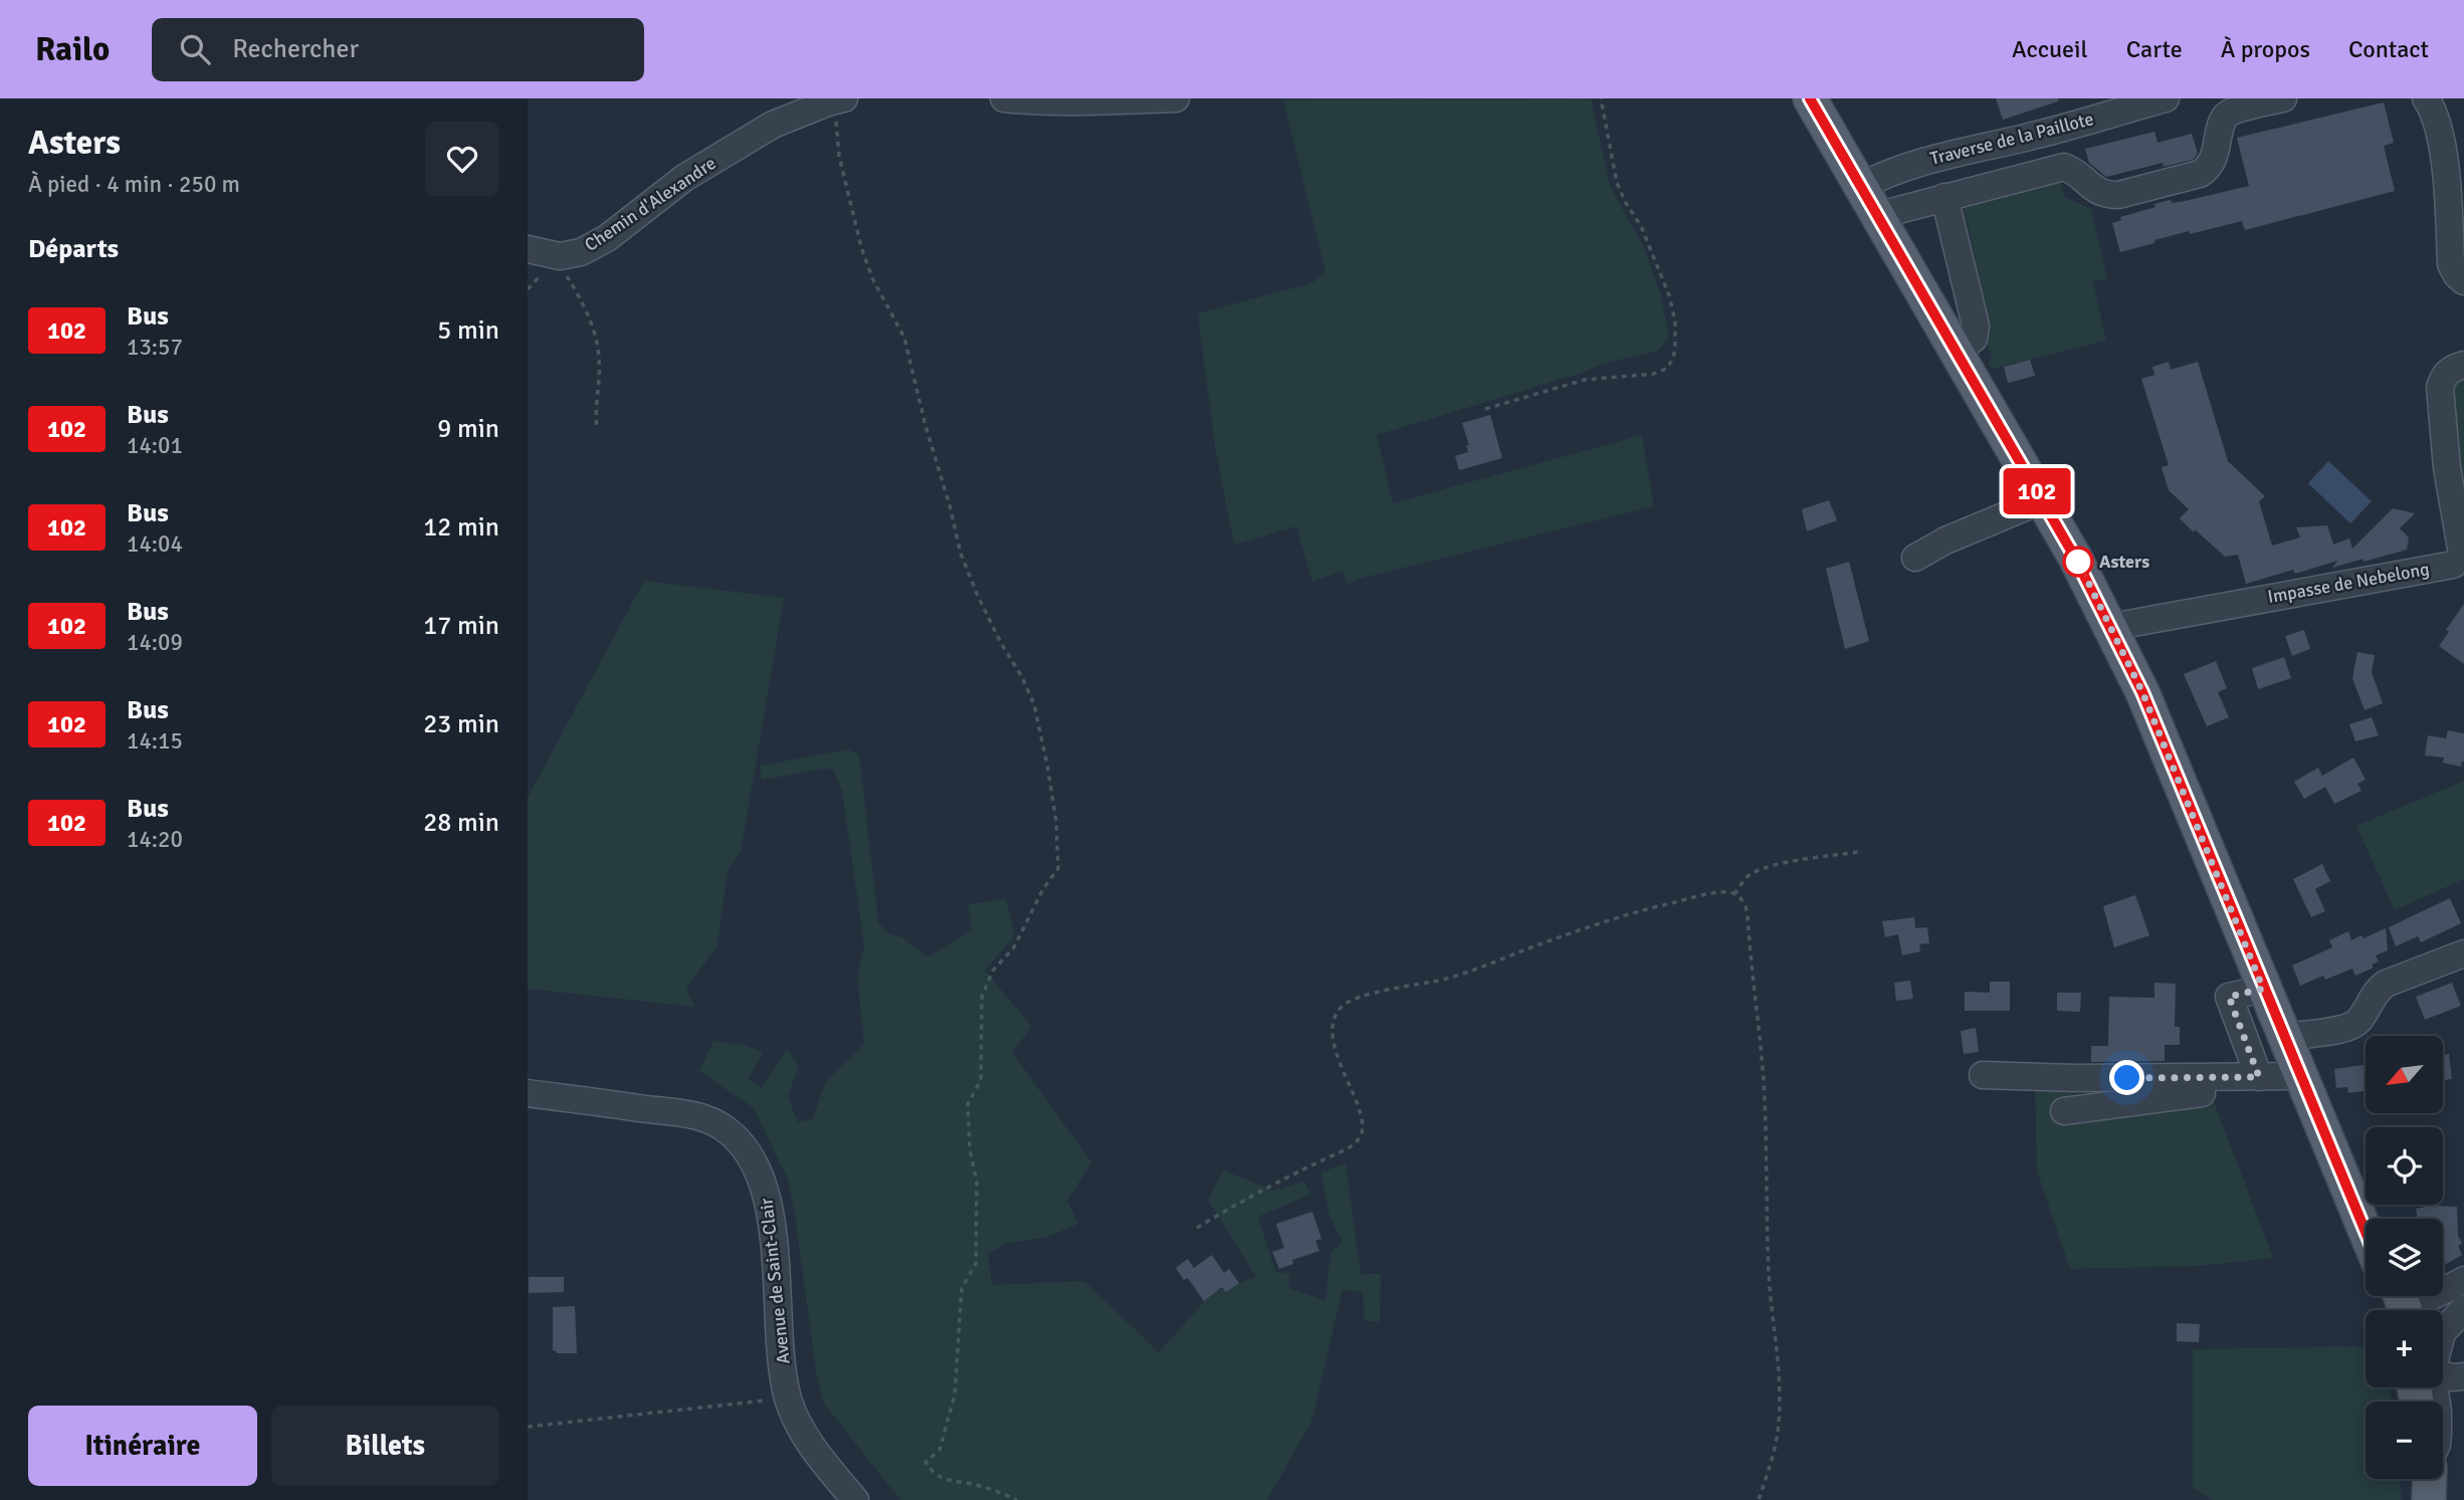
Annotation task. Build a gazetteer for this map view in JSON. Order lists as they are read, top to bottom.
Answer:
{
  "streets": {
    "street": [
      "Traverse de la Paillote",
      "Chemin d'Alexandre",
      "Impasse de Nebelong",
      "Avenue de Saint-Clair"
    ]
  },
  "places": ["Asters"],
  "lines": ["bus line 102"],
  "north": "bottom left",
  "page": {
    "header": "Railo",
    "search": "Rechercher",
    "nav": [
      "Accueil",
      "Carte",
      "À propos",
      "Contact"
    ],
    "heading": [
      ["Asters", "À pied · 4 min · 250 m"],
      "Départs"
    ],
    "on_map": "102",
    "list": [
      {
        "mark": "102",
        "name": "Bus",
        "note": "13:57",
        "value": "5 min"
      },
      {
        "mark": "102",
        "name": "Bus",
        "note": "14:01",
        "value": "9 min"
      },
      {
        "mark": "102",
        "name": "Bus",
        "note": "14:04",
        "value": "12 min"
      },
      {
        "mark": "102",
        "name": "Bus",
        "note": "14:09",
        "value": "17 min"
      },
      {
        "mark": "102",
        "name": "Bus",
        "note": "14:15",
        "value": "23 min"
      },
      {
        "mark": "102",
        "name": "Bus",
        "note": "14:20",
        "value": "28 min"
      }
    ],
    "map_buttons": ["+", "−"],
    "buttons": ["Itinéraire", "Billets"]
  }
}
